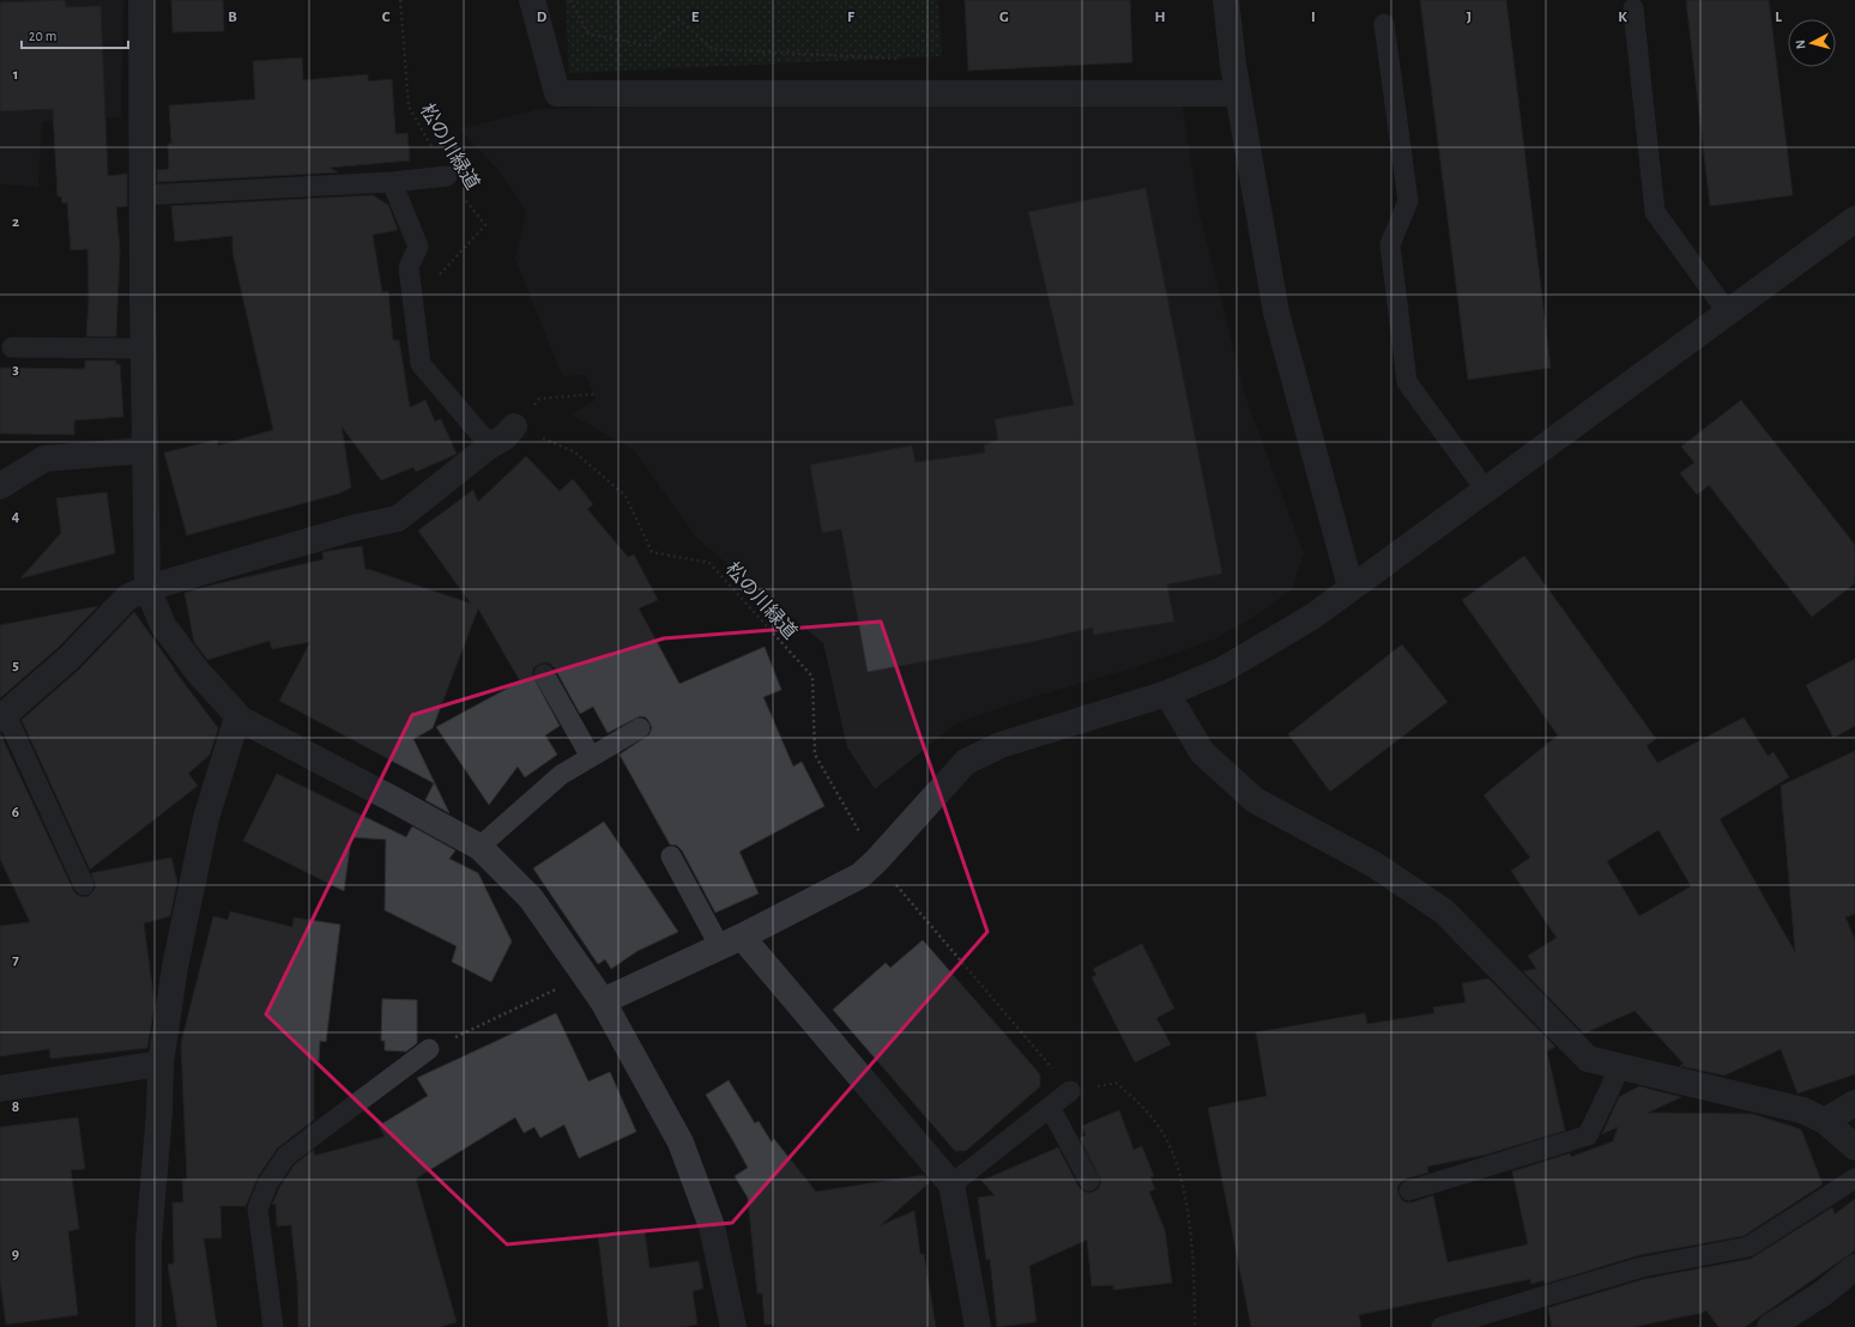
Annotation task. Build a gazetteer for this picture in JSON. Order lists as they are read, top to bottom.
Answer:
{
  "streets": {
    "path": ["松の川緑道"]
  },
  "scale_bar": "20 m",
  "north": "left",
  "grid": {
    "columns": [
      "B",
      "C",
      "D",
      "E",
      "F",
      "G",
      "H",
      "I",
      "J",
      "K",
      "L"
    ],
    "rows": [
      "1",
      "2",
      "3",
      "4",
      "5",
      "6",
      "7",
      "8",
      "9"
    ]
  }
}
